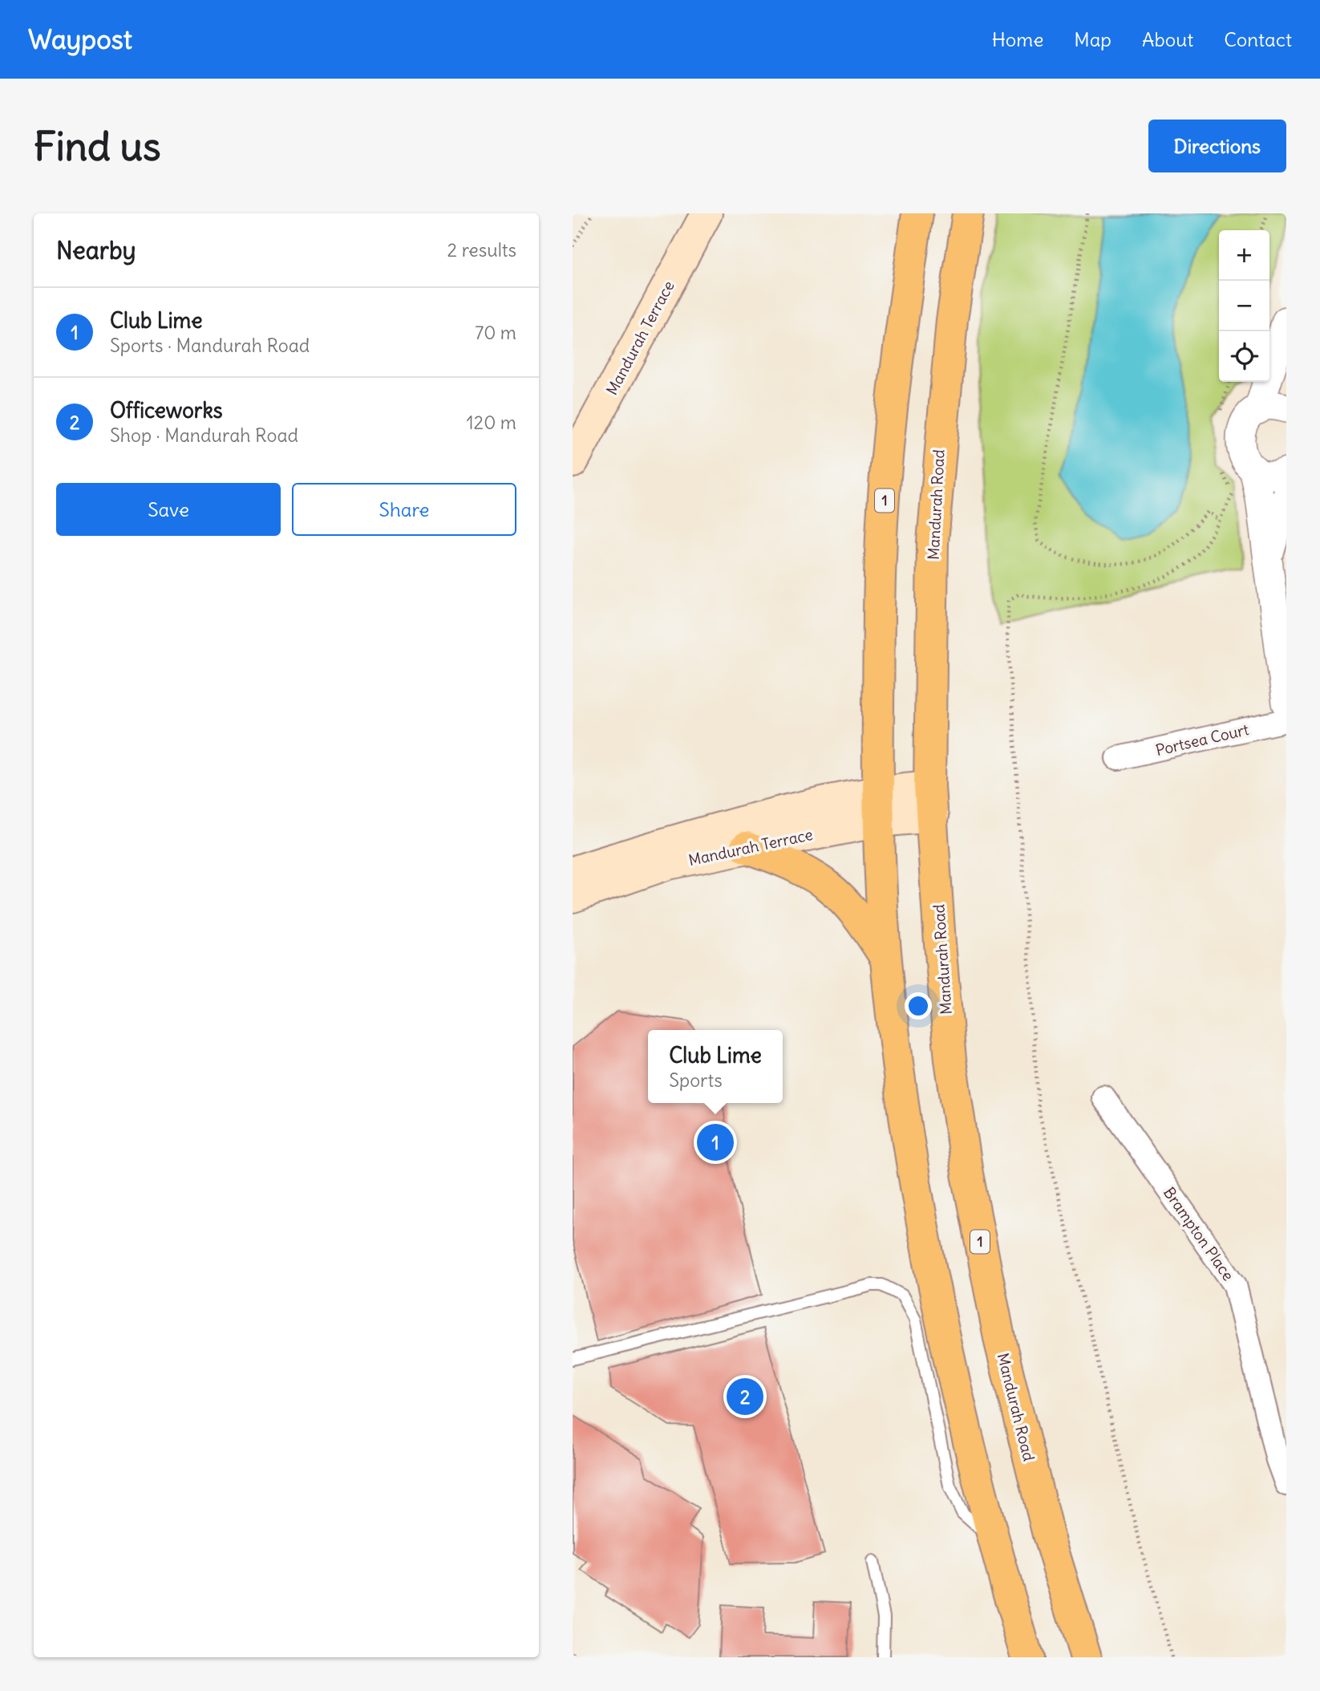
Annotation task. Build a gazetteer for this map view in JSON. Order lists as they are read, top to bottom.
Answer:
{
  "streets": {
    "highway": ["1", "Mandurah Road"],
    "main road": ["Mandurah Terrace"],
    "street": ["Portsea Court", "Brampton Place"]
  },
  "crossings": [
    ["Mandurah Terrace", "1"],
    ["Mandurah Terrace", "Mandurah Road"]
  ],
  "page": {
    "header": "Waypost",
    "nav": [
      "Home",
      "Map",
      "About",
      "Contact"
    ],
    "buttons": [
      "Directions",
      ["Save", "Share"]
    ],
    "title": "Find us",
    "heading": ["Nearby", "2 results"],
    "map_buttons": ["+", "−"],
    "list": [
      {
        "mark": "1",
        "name": "Club Lime",
        "note": "Sports · Mandurah Road",
        "value": "70 m"
      },
      {
        "mark": "2",
        "name": "Officeworks",
        "note": "Shop · Mandurah Road",
        "value": "120 m"
      }
    ],
    "popup": ["Club Lime", "Sports"],
    "pins": ["1", "2"]
  }
}
